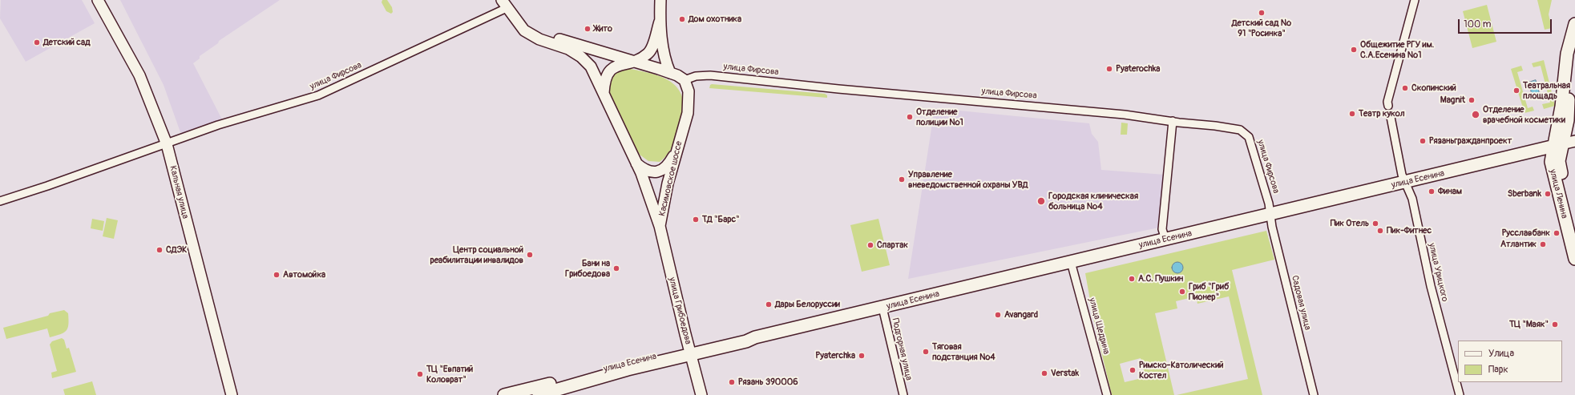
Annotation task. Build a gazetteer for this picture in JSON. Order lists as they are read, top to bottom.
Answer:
{
  "streets": {
    "main road": [
      "Касимовское шоссе",
      "улица Есенина",
      "Кальная улица",
      "улица Ленина",
      "улица Грибоедова"
    ],
    "street": [
      "улица Фирсова",
      "улица Урицкого",
      "Садовая улица",
      "улица Щедрина",
      "Подгорная улица"
    ]
  },
  "crossings": [
    ["улица Фирсова", "Касимовское шоссе"],
    ["улица Фирсова", "улица Есенина"],
    ["улица Фирсова", "Кальная улица"],
    ["улица Фирсова", "Садовая улица"],
    ["Касимовское шоссе", "улица Грибоедова"],
    ["улица Есенина", "улица Ленина"],
    ["улица Есенина", "улица Урицкого"],
    ["улица Есенина", "Садовая улица"],
    ["улица Есенина", "улица Грибоедова"],
    ["улица Есенина", "улица Щедрина"],
    ["улица Есенина", "Подгорная улица"]
  ],
  "places": [
    "Детский сад № 91 \"Росинка\"",
    "Дом охотника",
    "Жито",
    "Детский сад",
    "Общежитие РГУ им. С.А.Есенина №1",
    "Pyaterochka",
    "Скопинский",
    "Театральная площадь",
    "Magnit",
    "Театр кукол",
    "Отделение врачебной косметики",
    "Отделение полиции №1",
    "Рязаньгражданпроект",
    "Управление вневедомственной охраны УВД",
    "Финам",
    "Sberbank",
    "Городская клиническая больница №4",
    "ТД \"Барс\"",
    "Пик Отель",
    "Пик-Фитнес",
    "Русславбанк",
    "Атлантик",
    "Спартак",
    "СДЭК",
    "Центр социальной реабилитации инвалидов",
    "Бани на Грибоедова",
    "Автомойка",
    "А.С. Пушкин",
    "Гриб \"Гриб Пионер\"",
    "Дары Белоруссии",
    "Avangard",
    "ТЦ \"Маяк\"",
    "Тяговая подстанция №4",
    "Pyaterchka",
    "Римско-Католический Костел",
    "Verstak",
    "ТЦ \"Евпатий Коловрат\"",
    "Рязань 390006"
  ],
  "legend": ["Улица", "Парк"],
  "scale_bar": "100 m"
}
